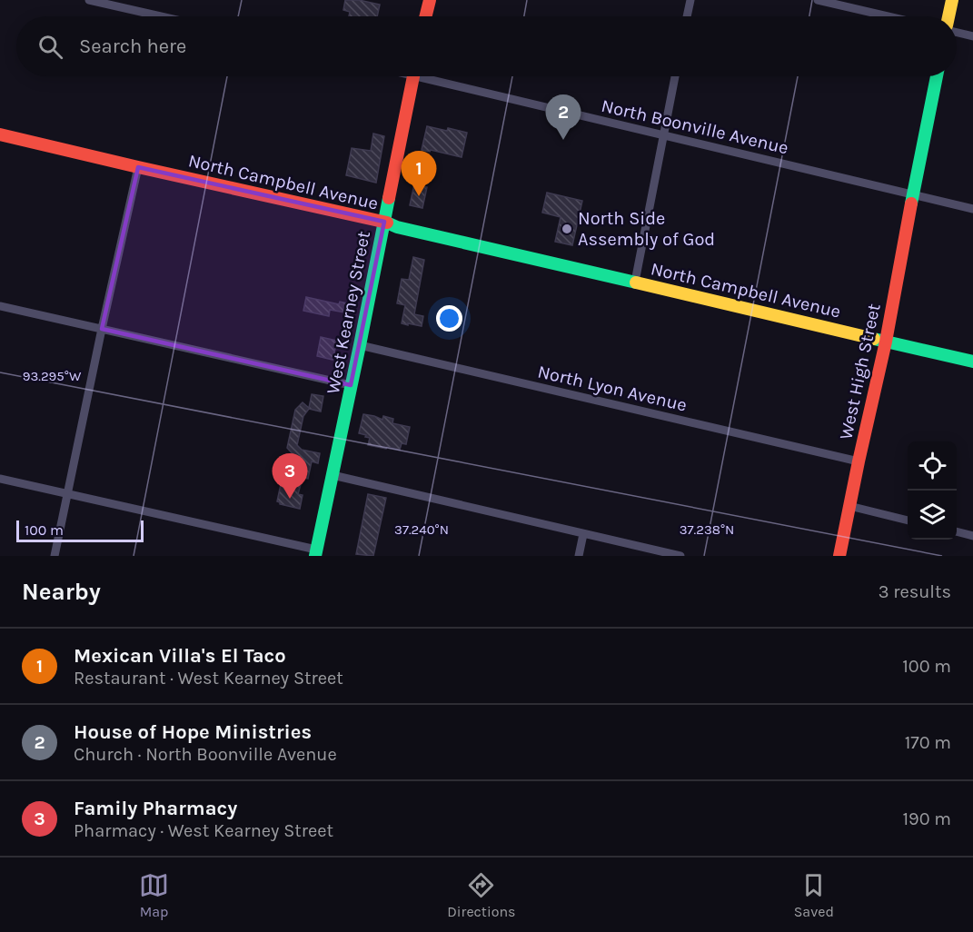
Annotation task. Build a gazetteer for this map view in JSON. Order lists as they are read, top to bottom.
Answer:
{
  "streets": {
    "street": [
      "North Boonville Avenue",
      "North Campbell Avenue",
      "West Kearney Street",
      "West High Street",
      "North Lyon Avenue"
    ]
  },
  "crossings": [
    ["North Boonville Avenue", "West High Street"],
    ["North Campbell Avenue", "West Kearney Street"],
    ["North Campbell Avenue", "West High Street"],
    ["West Kearney Street", "North Lyon Avenue"],
    ["West High Street", "North Lyon Avenue"]
  ],
  "places": ["North Side Assembly of God"],
  "scale_bar": "100 m",
  "page": {
    "search": "Search here",
    "pins": ["2", "1", "3"],
    "scale": "100 m",
    "heading": ["Nearby", "3 results"],
    "list": [
      {
        "mark": "1",
        "name": "Mexican Villa's El Taco",
        "note": "Restaurant · West Kearney Street",
        "value": "100 m"
      },
      {
        "mark": "2",
        "name": "House of Hope Ministries",
        "note": "Church · North Boonville Avenue",
        "value": "170 m"
      },
      {
        "mark": "3",
        "name": "Family Pharmacy",
        "note": "Pharmacy · West Kearney Street",
        "value": "190 m"
      }
    ],
    "nav": ["Map", "Directions", "Saved"]
  },
  "coordinates": ["93.295°W", "37.240°N", "37.238°N"]
}
